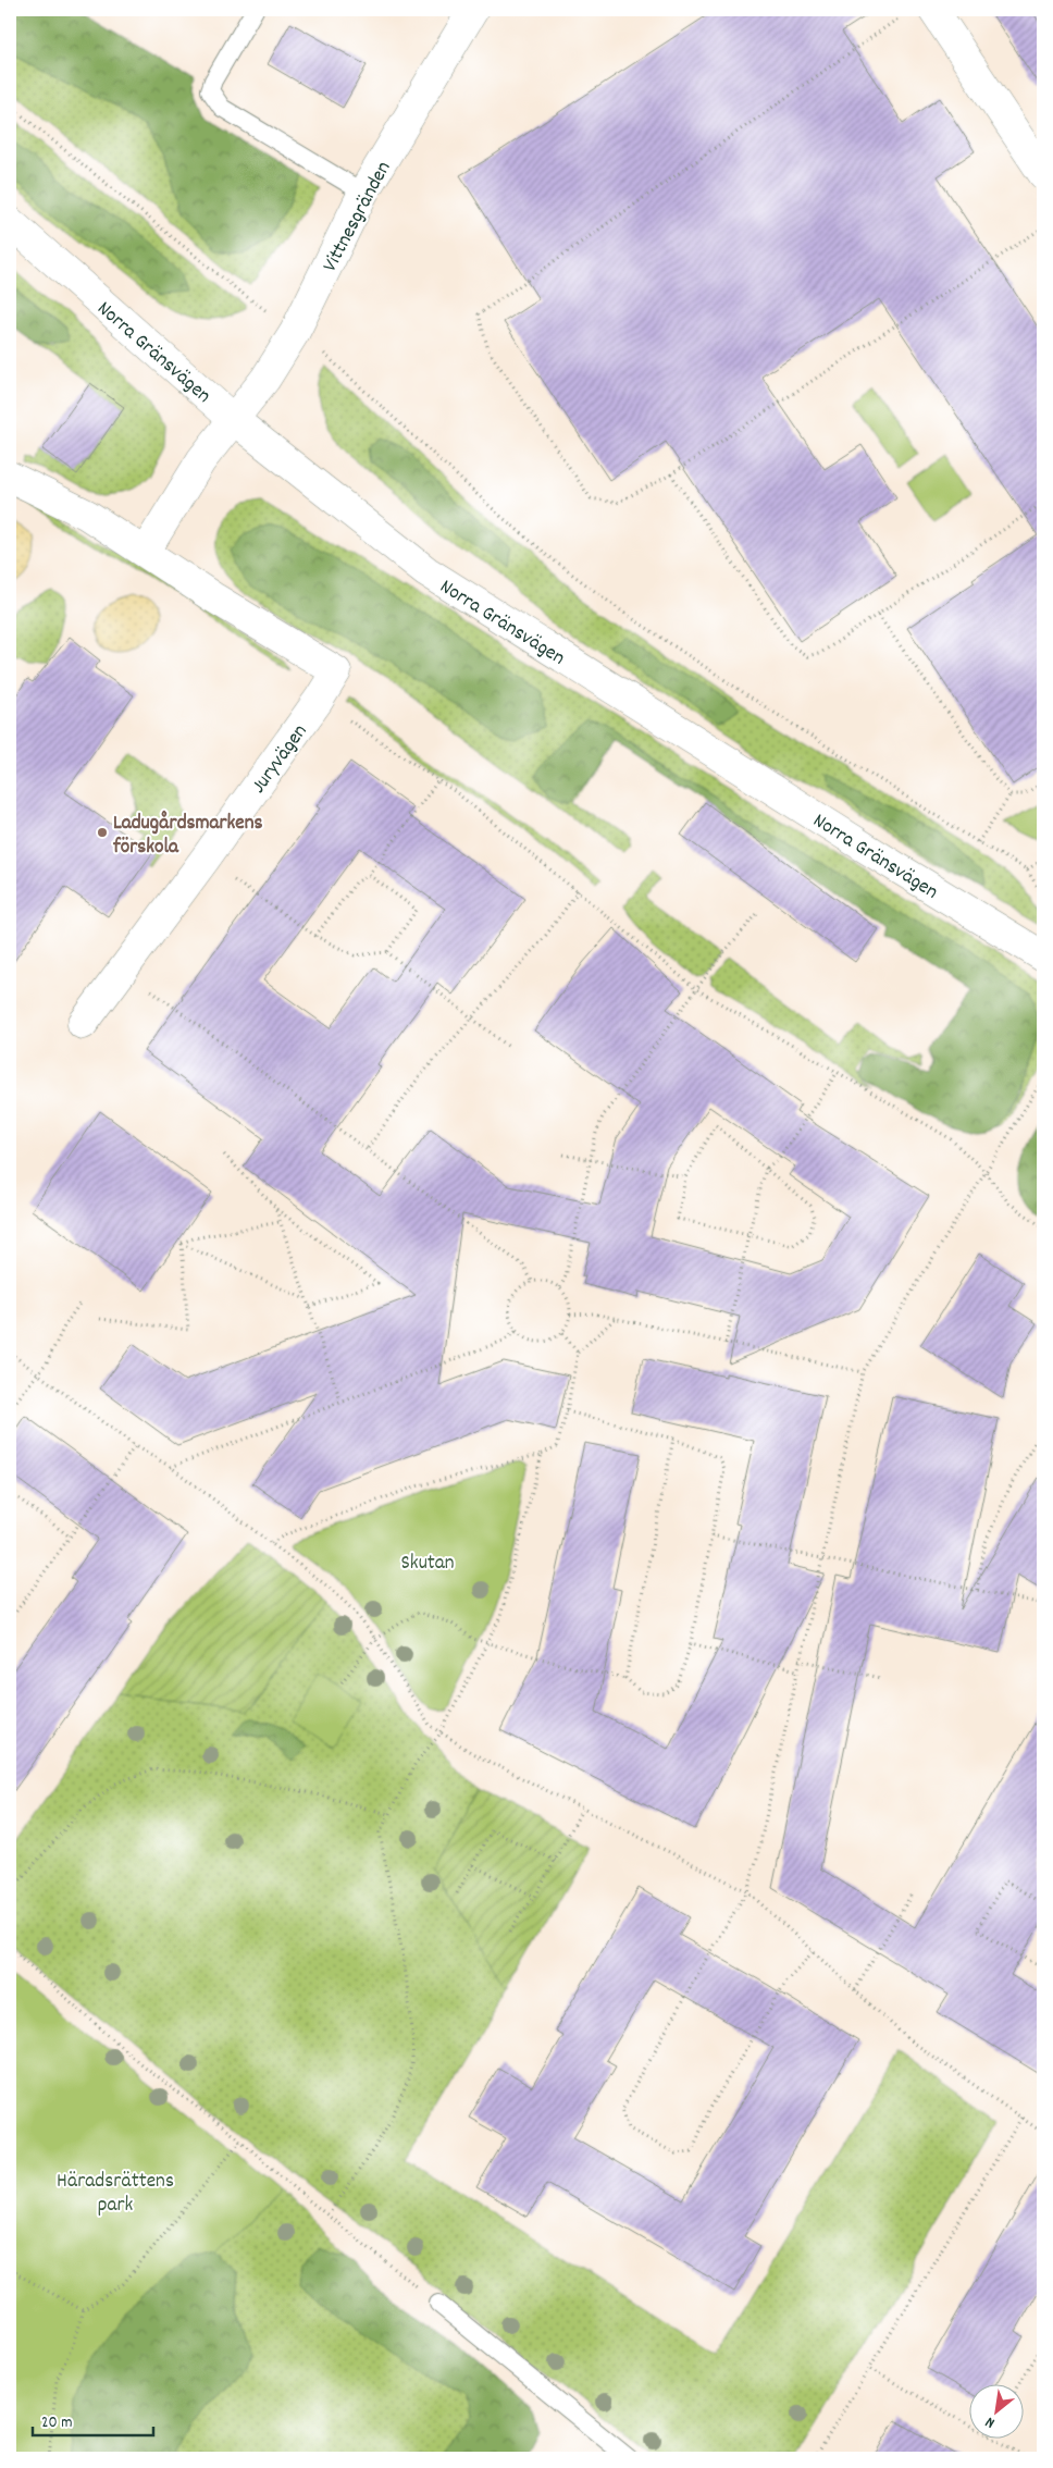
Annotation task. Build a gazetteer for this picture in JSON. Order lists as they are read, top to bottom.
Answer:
{
  "streets": {
    "street": ["Vittnesgränden", "Norra Gränsvägen", "Juryvägen"]
  },
  "crossings": [
    ["Vittnesgränden", "Norra Gränsvägen"]
  ],
  "parks": ["Skutan", "Häradsrättens park"],
  "places": ["Ladugårdsmarkens förskola"],
  "scale_bar": "20 m",
  "north": "bottom left"
}
